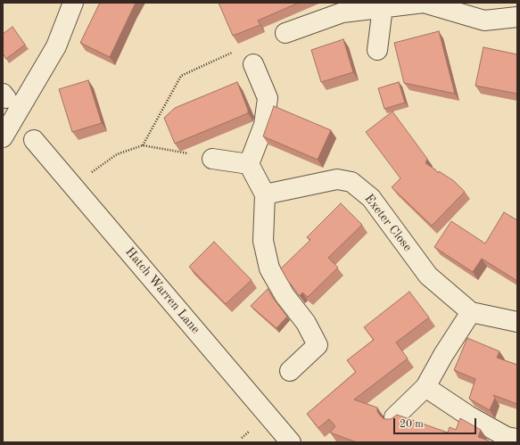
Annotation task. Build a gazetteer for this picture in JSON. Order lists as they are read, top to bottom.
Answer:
{
  "streets": {
    "street": ["Exeter Close", "Hatch Warren Lane"]
  },
  "scale_bar": "20 m"
}
